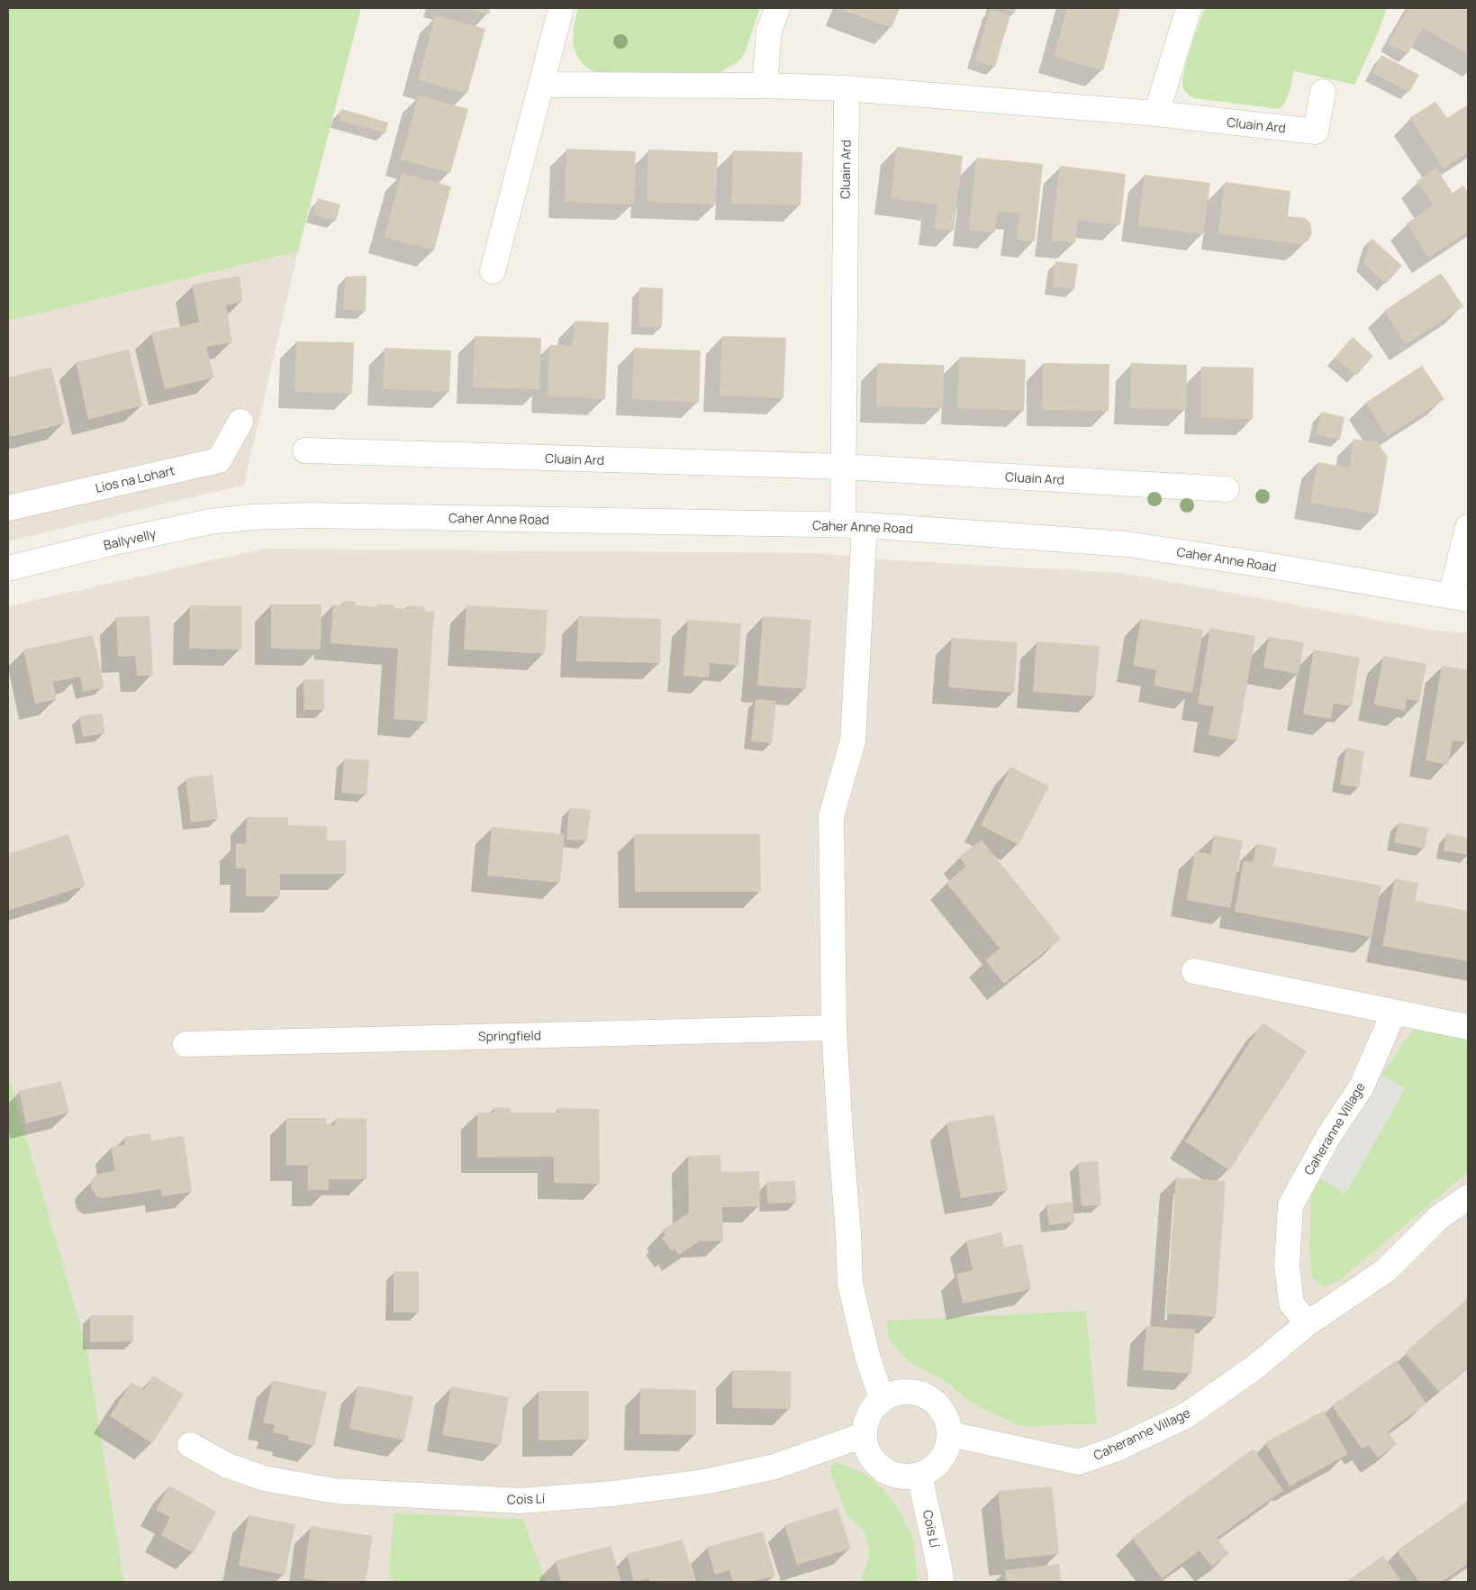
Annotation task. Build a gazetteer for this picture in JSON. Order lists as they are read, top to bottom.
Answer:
{
  "streets": {
    "street": [
      "Cluain Ard",
      "Lios na Lohart",
      "Caher Anne Road",
      "Ballyvelly",
      "Springfield",
      "Caheranne Village",
      "Cois Lí"
    ]
  },
  "crossings": [
    ["Cluain Ard", "Caher Anne Road"],
    ["Cluain Ard", "Springfield"],
    ["Cluain Ard", "Caheranne Village"],
    ["Cluain Ard", "Cois Lí"],
    ["Caher Anne Road", "Ballyvelly"],
    ["Caheranne Village", "Cois Lí"]
  ]
}
